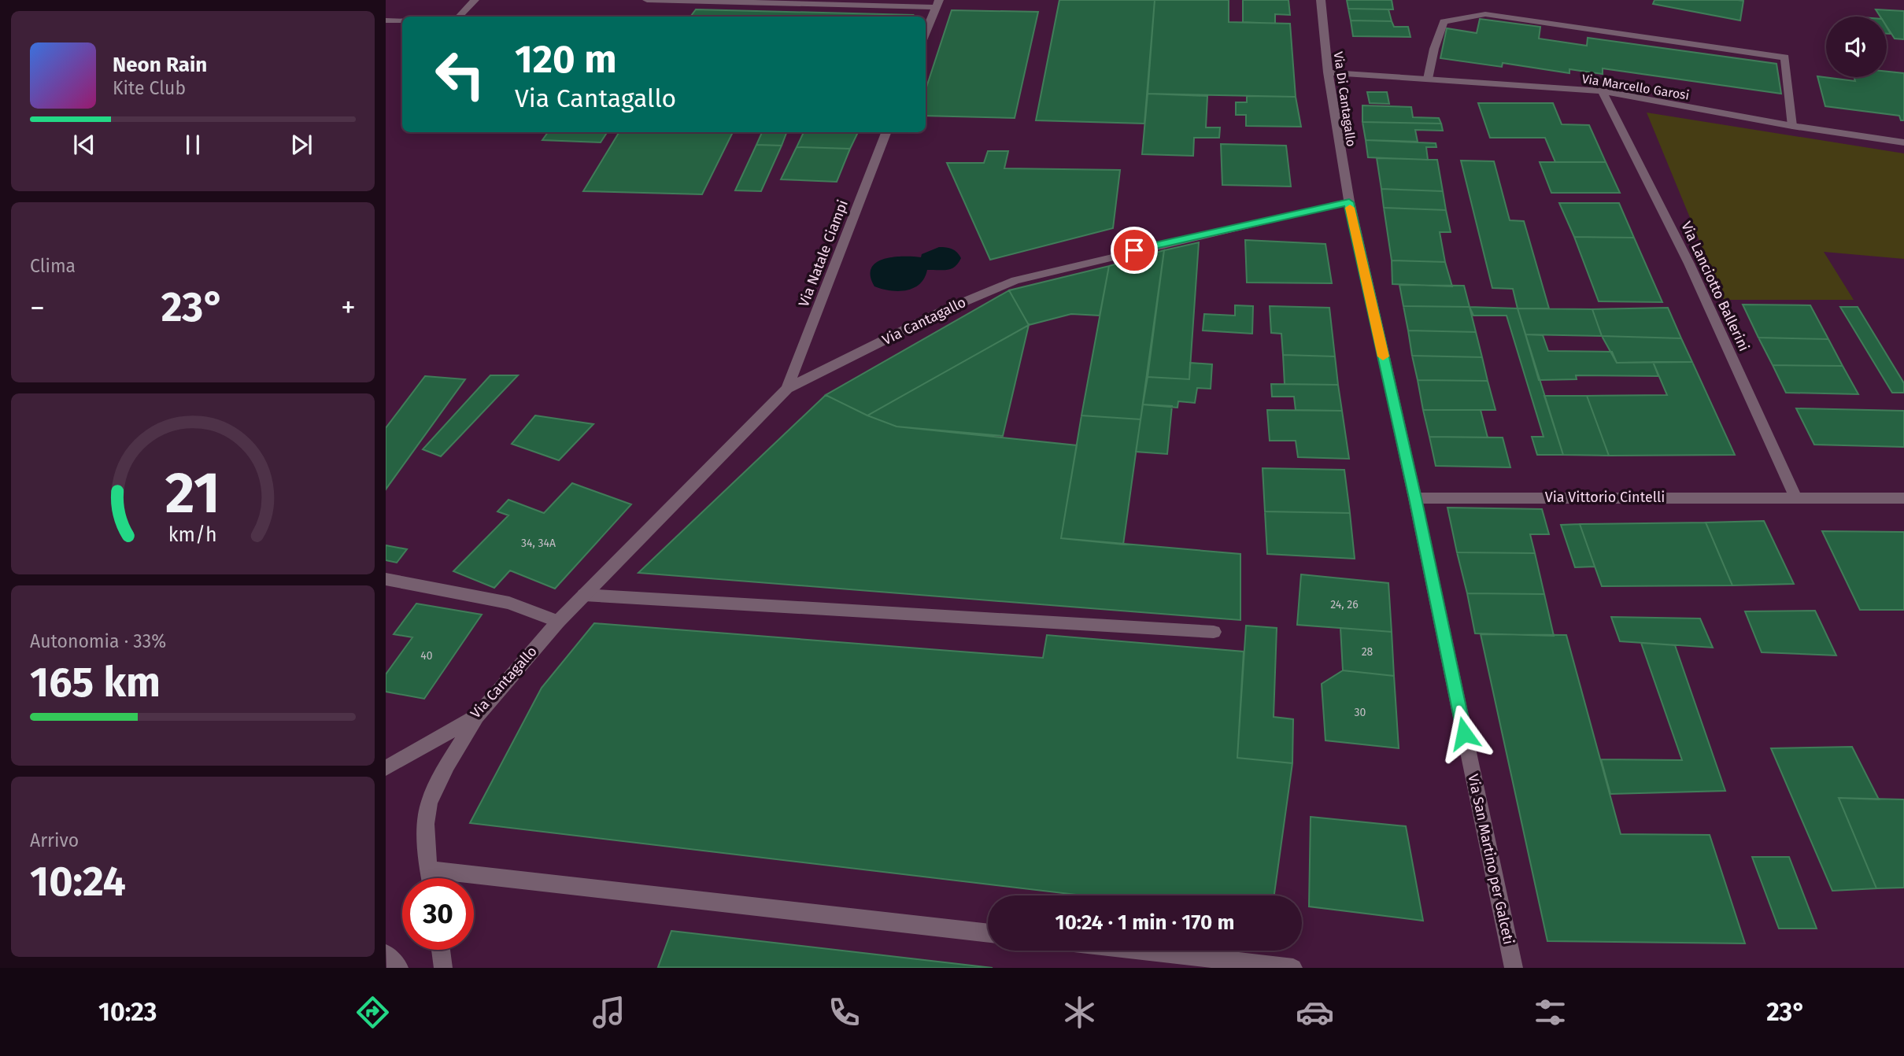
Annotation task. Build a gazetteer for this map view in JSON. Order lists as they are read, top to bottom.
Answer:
{
  "streets": {
    "street": [
      "Via Marcello Garosi",
      "Via Di Cantagallo",
      "Via Natale Ciampi",
      "Via Lanciotto Ballerini",
      "Via Cantagallo",
      "Via Vittorio Cintelli",
      "Via San Martino per Galceti"
    ]
  },
  "crossings": [
    ["Via Marcello Garosi", "Via Di Cantagallo"],
    ["Via Marcello Garosi", "Via Lanciotto Ballerini"],
    ["Via Di Cantagallo", "Via Cantagallo"],
    ["Via Di Cantagallo", "Via San Martino per Galceti"],
    ["Via Natale Ciampi", "Via Cantagallo"],
    ["Via Lanciotto Ballerini", "Via Vittorio Cintelli"],
    ["Via Cantagallo", "Via San Martino per Galceti"],
    ["Via Vittorio Cintelli", "Via San Martino per Galceti"]
  ],
  "house_numbers": [
    "34, 34A",
    "24, 26",
    "28",
    "40",
    "30"
  ],
  "page": {
    "turn": ["120 m", "Via Cantagallo"],
    "song": ["Neon Rain", "Kite Club"],
    "tile": [
      "Clima",
      ["Autonomia · 33%", "165 km"],
      ["Arrivo", "10:24"]
    ],
    "heat": ["−", "23°", "+"],
    "limit": "30",
    "trip": "10:24 · 1 min · 170 m",
    "tabs": ["10:23", "23°"],
    "gauge": ["21", "km/h"]
  }
}
